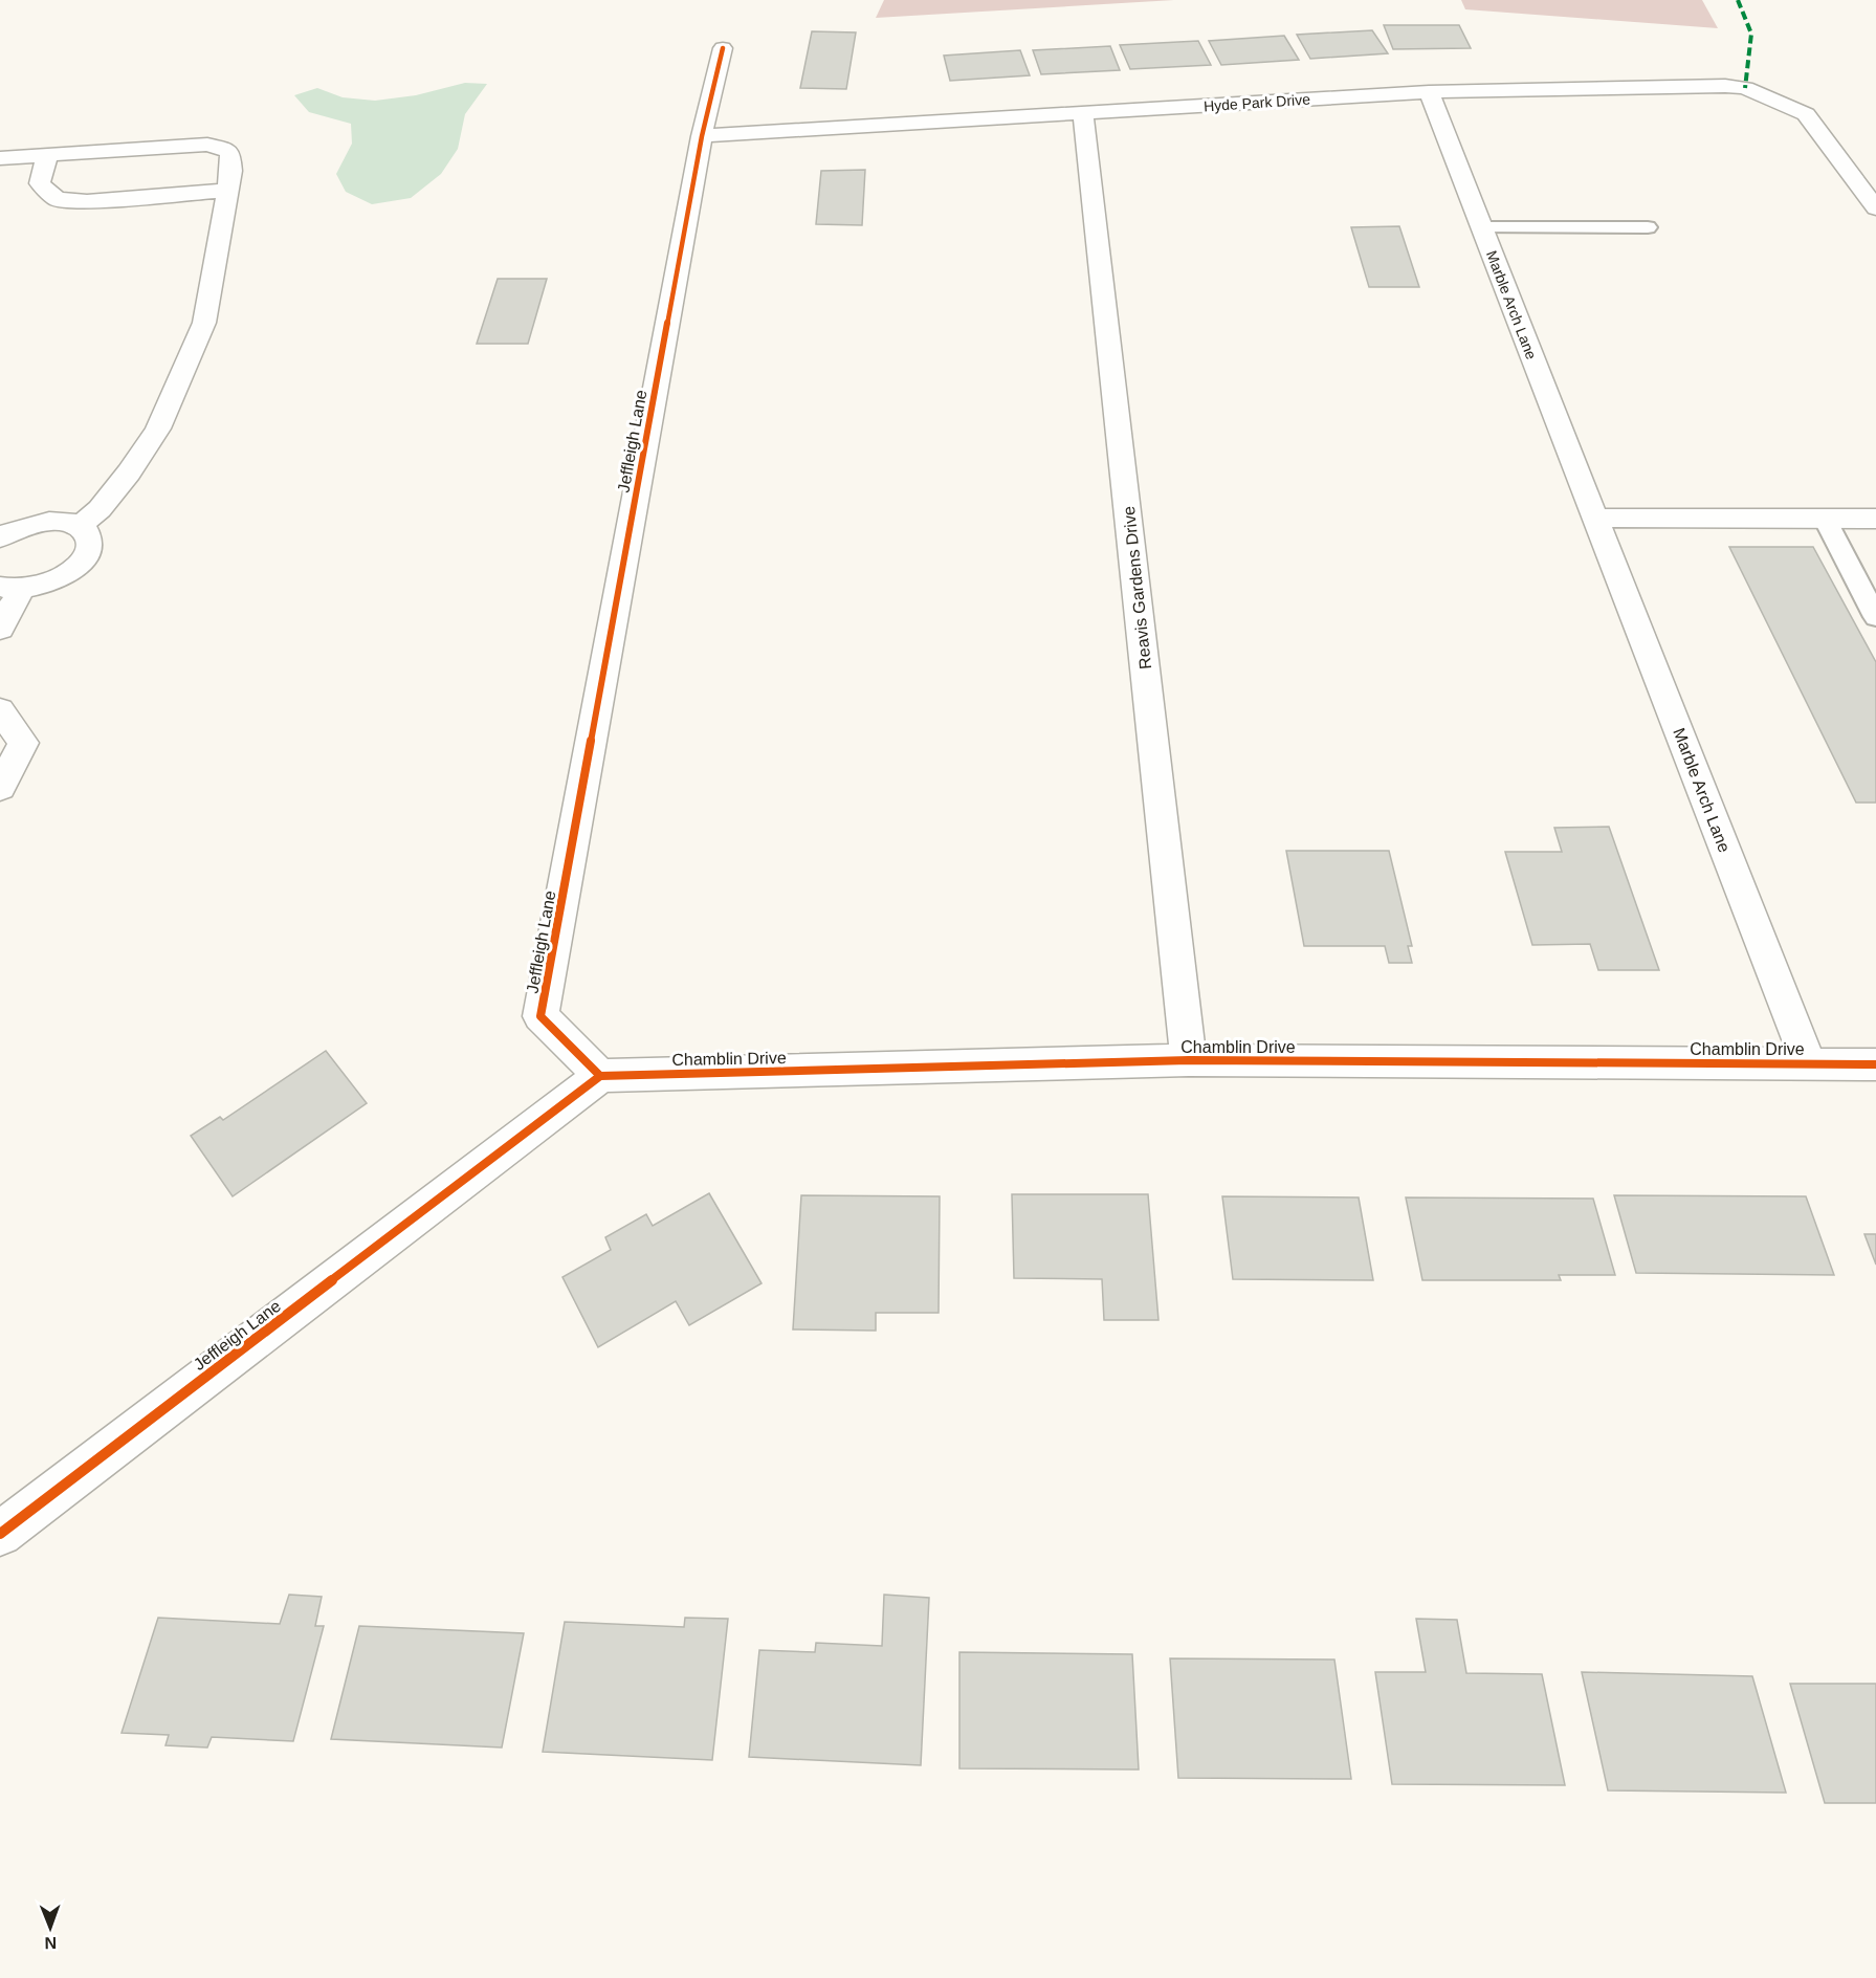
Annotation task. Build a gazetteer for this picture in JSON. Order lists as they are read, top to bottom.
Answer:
{
  "streets": {
    "street": [
      "Hyde Park Drive",
      "Marble Arch Lane",
      "Jeffleigh Lane",
      "Reavis Gardens Drive",
      "Chamblin Drive"
    ]
  },
  "crossings": [
    ["Hyde Park Drive", "Marble Arch Lane"],
    ["Hyde Park Drive", "Jeffleigh Lane"],
    ["Hyde Park Drive", "Reavis Gardens Drive"],
    ["Marble Arch Lane", "Chamblin Drive"],
    ["Jeffleigh Lane", "Chamblin Drive"],
    ["Reavis Gardens Drive", "Chamblin Drive"]
  ],
  "north": "bottom"
}
